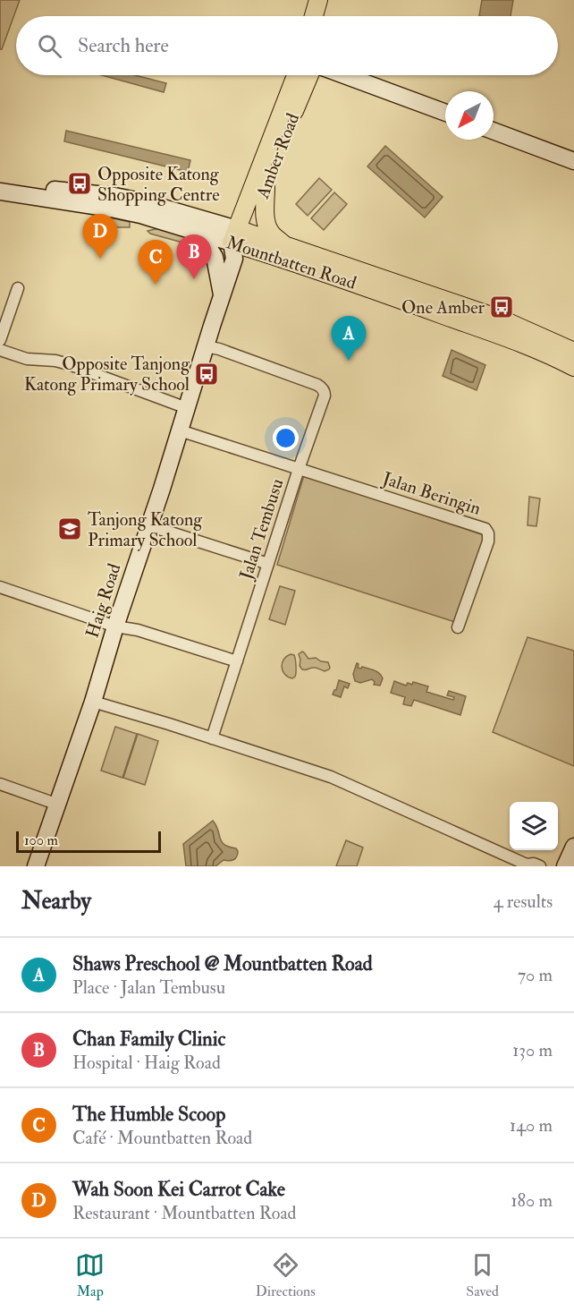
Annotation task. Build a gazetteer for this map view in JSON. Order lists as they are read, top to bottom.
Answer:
{
  "streets": {
    "main road": ["Amber Road", "Mountbatten Road"],
    "street": ["Jalan Beringin", "Jalan Tembusu", "Haig Road"]
  },
  "crossings": [
    ["Amber Road", "Mountbatten Road"],
    ["Amber Road", "Haig Road"],
    ["Mountbatten Road", "Haig Road"],
    ["Jalan Beringin", "Jalan Tembusu"],
    ["Jalan Tembusu", "Haig Road"]
  ],
  "places": {
    "bus stop": ["Opposite Katong Shopping Centre", "One Amber", "Opposite Tanjong Katong Primary School"],
    "school or university": ["Tanjong Katong Primary School"]
  },
  "scale_bar": "100 m",
  "north": "bottom left",
  "page": {
    "search": "Search here",
    "pins": [
      "D",
      "B",
      "C",
      "A"
    ],
    "scale": "100 m",
    "heading": ["Nearby", "4 results"],
    "list": [
      {
        "mark": "A",
        "name": "Shaws Preschool @ Mountbatten Road",
        "note": "Place · Jalan Tembusu",
        "value": "70 m"
      },
      {
        "mark": "B",
        "name": "Chan Family Clinic",
        "note": "Hospital · Haig Road",
        "value": "130 m"
      },
      {
        "mark": "C",
        "name": "The Humble Scoop",
        "note": "Café · Mountbatten Road",
        "value": "140 m"
      },
      {
        "mark": "D",
        "name": "Wah Soon Kei Carrot Cake",
        "note": "Restaurant · Mountbatten Road",
        "value": "180 m"
      }
    ],
    "nav": ["Map", "Directions", "Saved"]
  }
}
